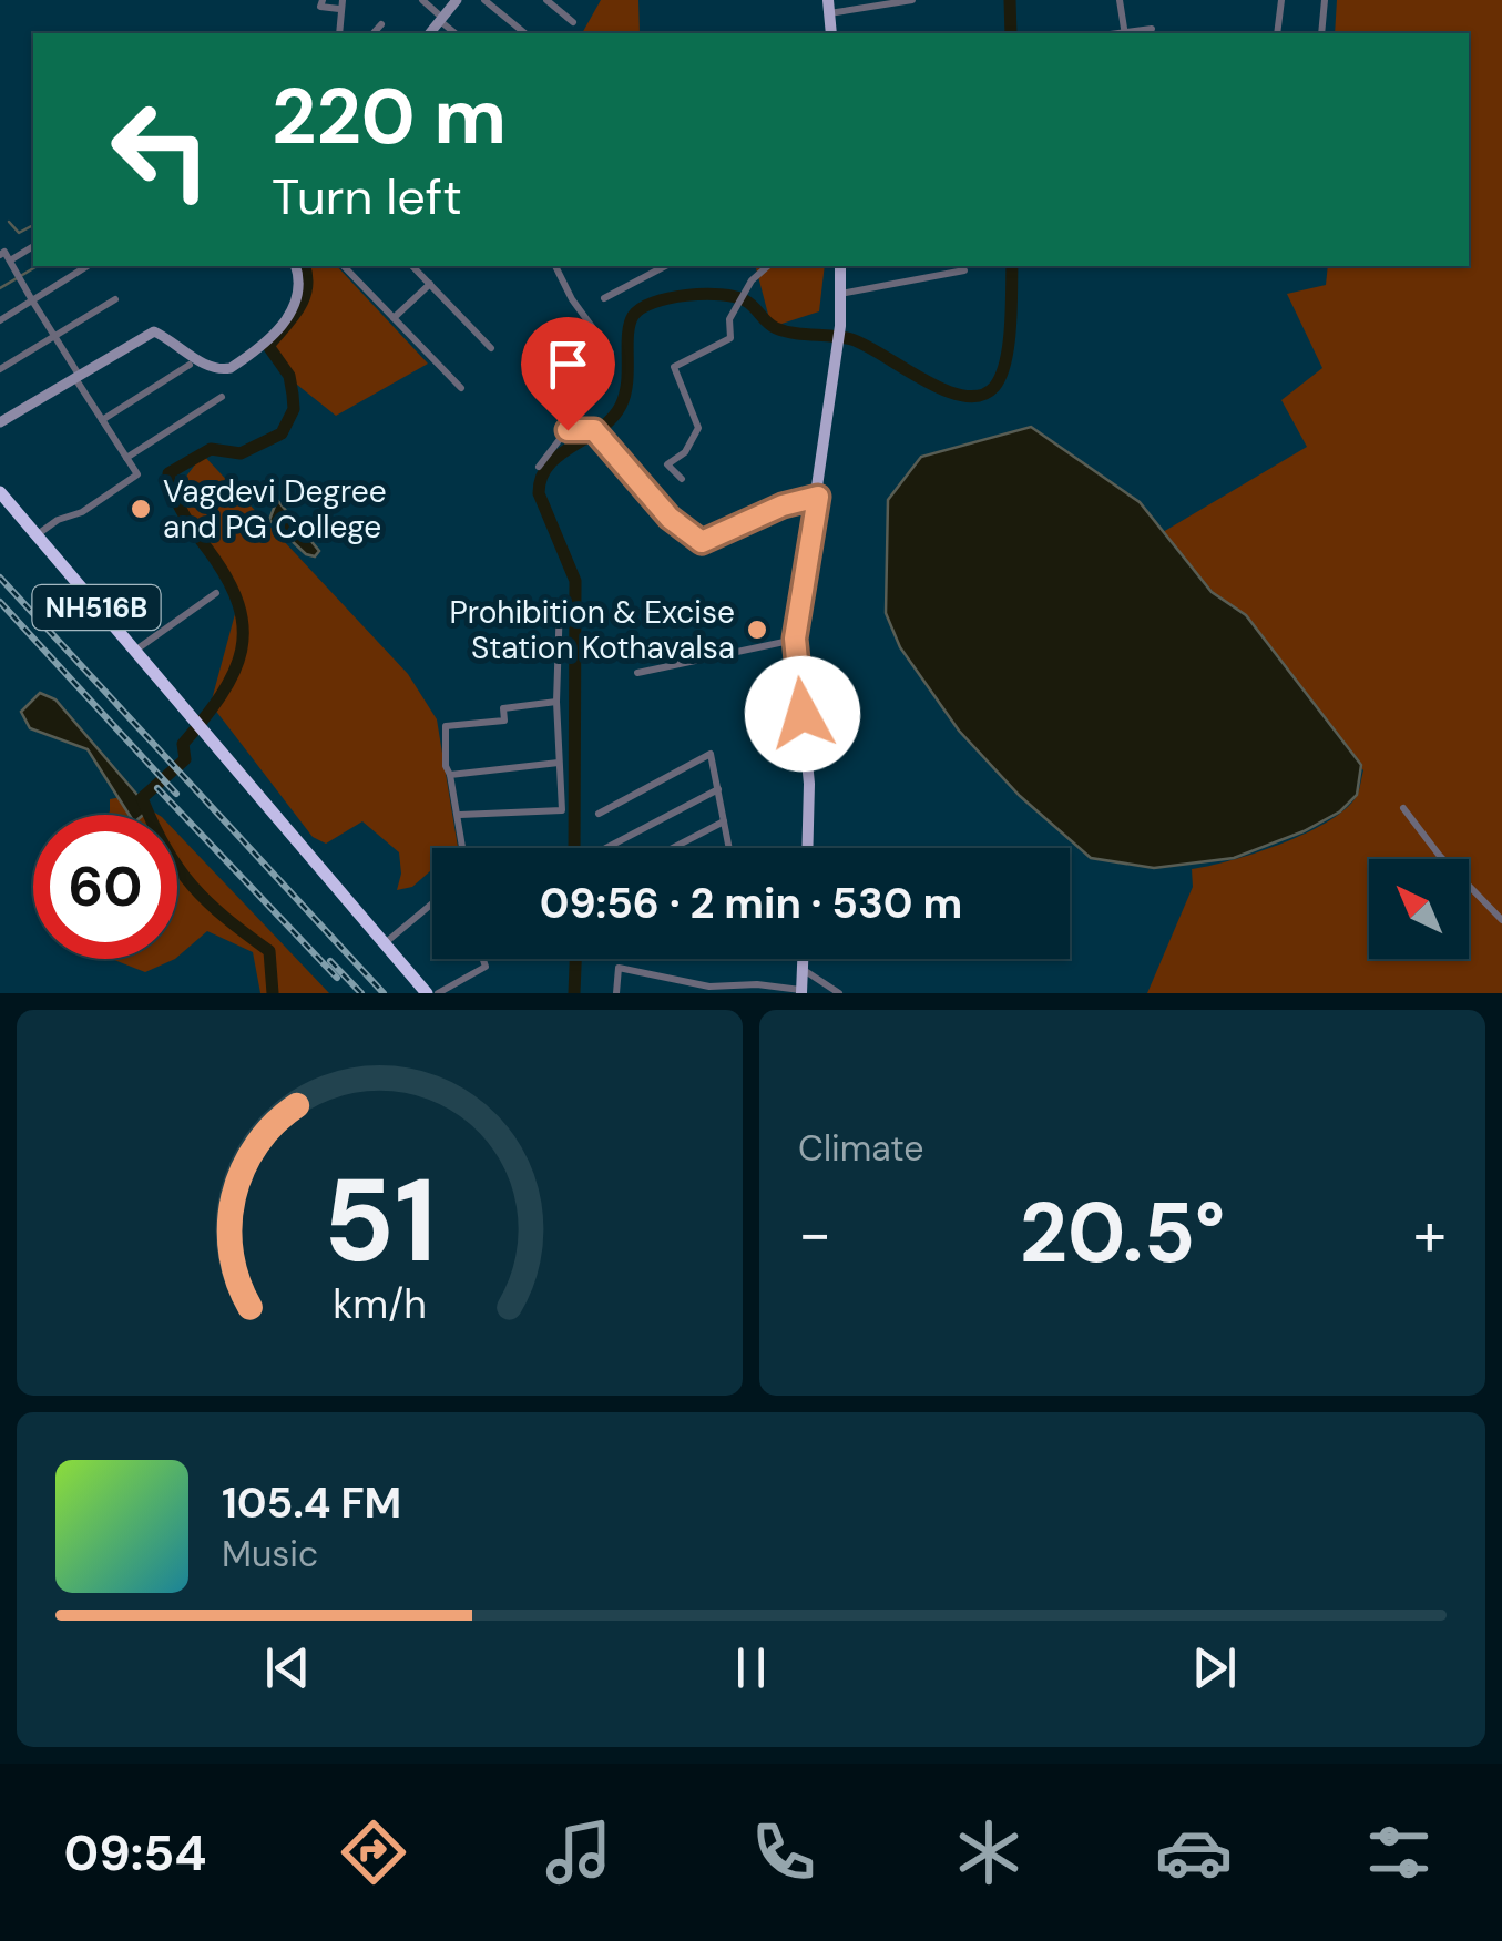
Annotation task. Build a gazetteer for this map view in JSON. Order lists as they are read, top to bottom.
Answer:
{
  "streets": {
    "highway": ["NH516B"]
  },
  "places": ["Vagdevi Degree and PG College", "Prohibition & Excise Station Kothavalsa"],
  "north": "top left",
  "page": {
    "turn": ["220 m", "Turn left"],
    "limit": "60",
    "trip": "09:56 · 2 min · 530 m",
    "tile": "Climate",
    "heat": ["−", "20.5°", "+"],
    "song": ["105.4 FM", "Music"],
    "tabs": "09:54",
    "gauge": ["51", "km/h"]
  }
}
